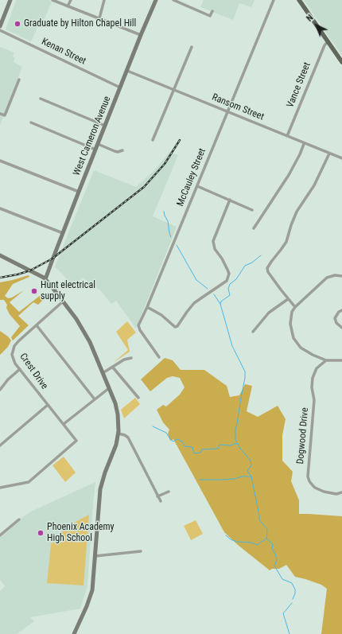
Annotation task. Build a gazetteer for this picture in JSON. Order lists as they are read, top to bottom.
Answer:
{
  "streets": {
    "street": [
      "Kenan Street",
      "Vance Street",
      "Ransom Street",
      "West Cameron Avenue",
      "McCauley Street",
      "Crest Drive",
      "Dogwood Drive"
    ]
  },
  "crossings": [
    ["Kenan Street", "West Cameron Avenue"],
    ["Vance Street", "Ransom Street"],
    ["Ransom Street", "West Cameron Avenue"],
    ["Ransom Street", "McCauley Street"]
  ],
  "places": ["Graduate by Hilton Chapel Hill", "Hunt electrical supply", "Phoenix Academy High School"],
  "north": "top left"
}
